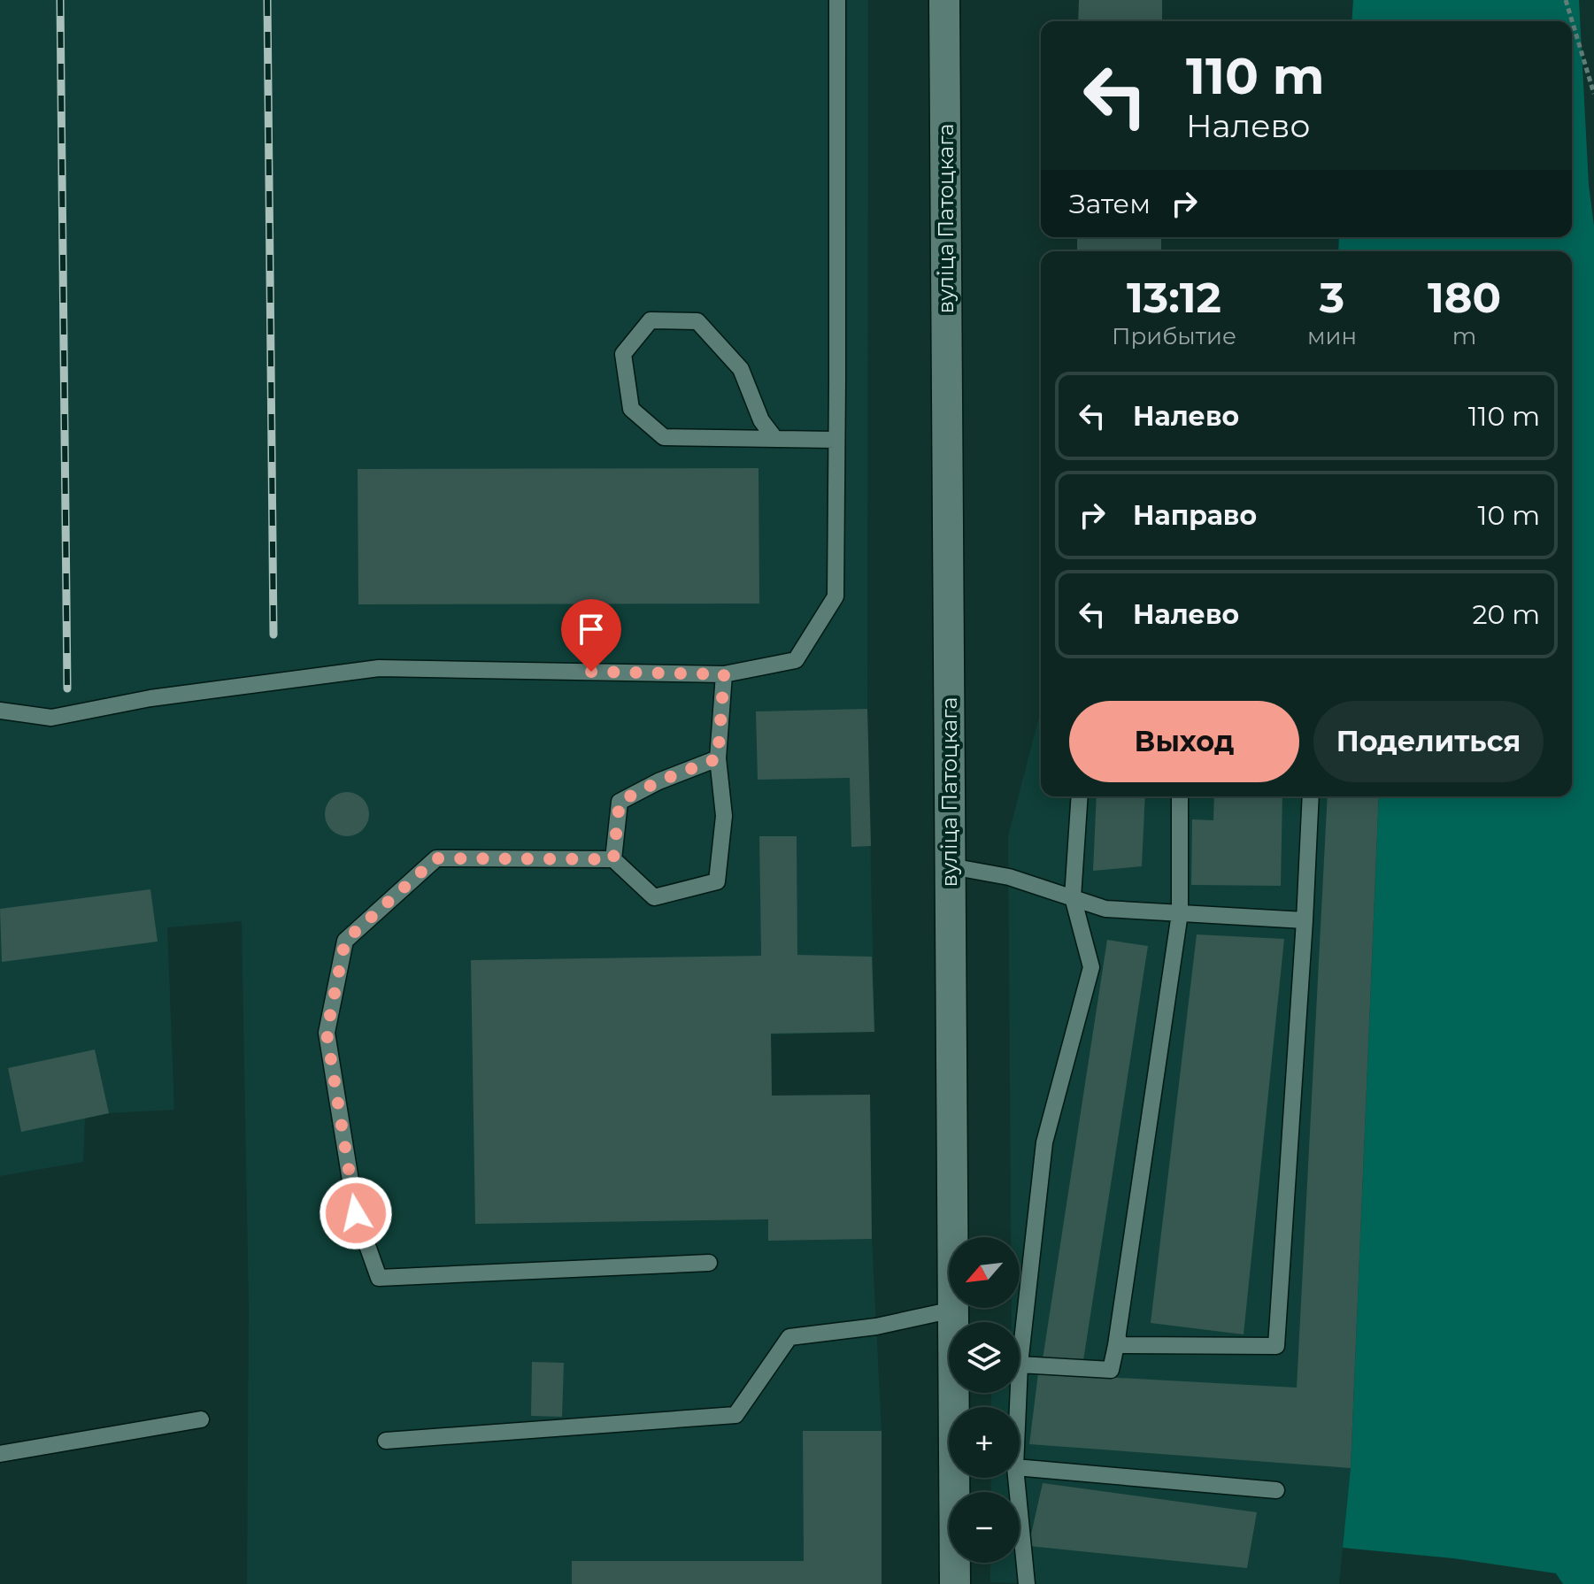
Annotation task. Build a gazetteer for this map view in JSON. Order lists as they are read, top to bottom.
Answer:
{
  "streets": {
    "street": ["вуліца Патоцкага"]
  },
  "north": "bottom left",
  "page": {
    "turn": ["110 m", "Налево"],
    "then": "Затем",
    "eta": [
      "13:12",
      "Прибытие",
      "3",
      "мин",
      "180",
      "m"
    ],
    "list": [
      {
        "name": "Налево",
        "value": "110 m"
      },
      {
        "name": "Направо",
        "value": "10 m"
      },
      {
        "name": "Налево",
        "value": "20 m"
      }
    ],
    "buttons": ["Выход", "Поделиться"],
    "map_buttons": ["+", "−"]
  }
}
